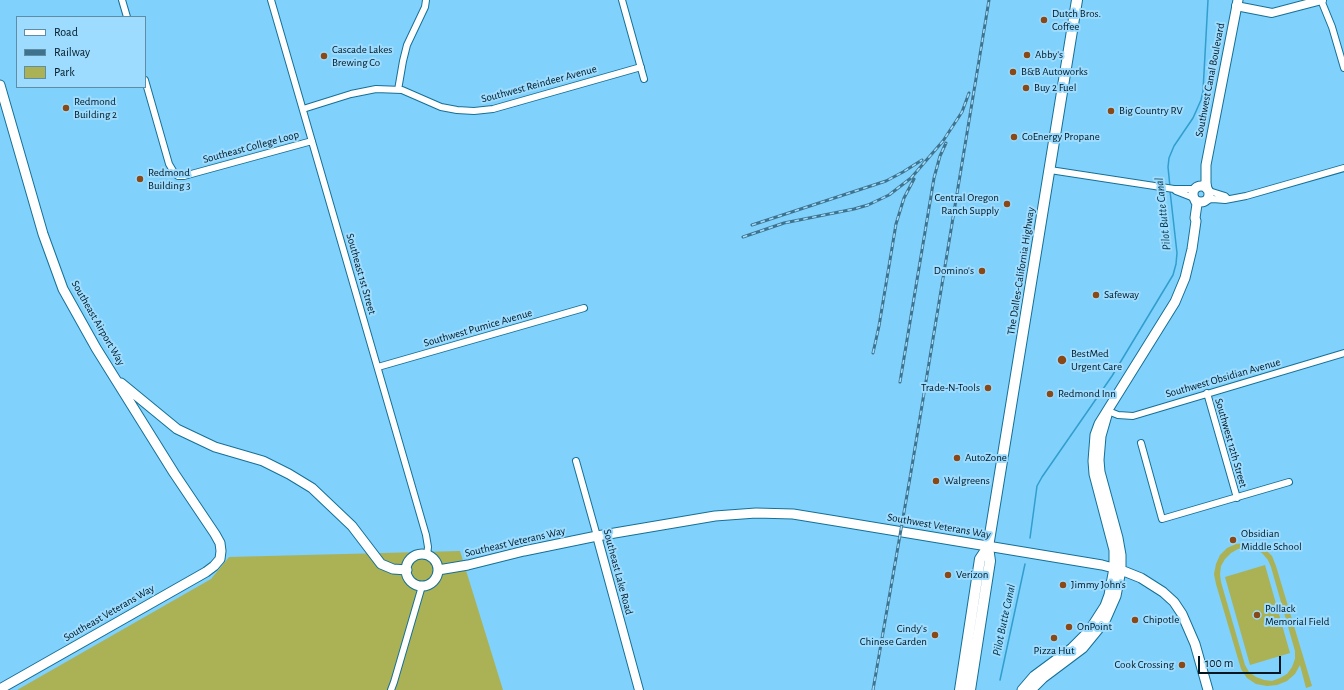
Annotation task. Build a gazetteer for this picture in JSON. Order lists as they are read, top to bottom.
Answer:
{
  "streets": {
    "highway": ["The Dalles-California Highway"],
    "main road": [
      "Southwest Canal Boulevard",
      "Southeast Airport Way",
      "Southwest Veterans Way",
      "Southeast Veterans Way"
    ],
    "street": [
      "Southwest Reindeer Avenue",
      "Southeast College Loop",
      "Southeast 1st Street",
      "Southwest Pumice Avenue",
      "Southwest Obsidian Avenue",
      "Southwest 12th Street",
      "Southeast Lake Road"
    ]
  },
  "crossings": [
    ["Southwest Canal Boulevard", "Southwest Obsidian Avenue"],
    ["Southwest Canal Boulevard", "Southwest Veterans Way"],
    ["Southwest Reindeer Avenue", "Southeast 1st Street"],
    ["Southeast College Loop", "Southeast 1st Street"],
    ["The Dalles-California Highway", "Southwest Veterans Way"],
    ["Southeast 1st Street", "Southwest Pumice Avenue"],
    ["Southeast 1st Street", "Southeast Veterans Way"],
    ["Southeast Airport Way", "Southeast Veterans Way"],
    ["Southwest Obsidian Avenue", "Southwest 12th Street"],
    ["Southwest Veterans Way", "Southeast Veterans Way"],
    ["Southwest Veterans Way", "Southeast Lake Road"],
    ["Southeast Veterans Way", "Southeast Lake Road"]
  ],
  "water": ["Pilot Butte Canal"],
  "places": [
    "Dutch Bros. Coffee",
    "Abby's",
    "Cascade Lakes Brewing Co",
    "B&B Autoworks",
    "Buy 2 Fuel",
    "Redmond Building 2",
    "Big Country RV",
    "CoEnergy Propane",
    "Redmond Building 3",
    "Central Oregon Ranch Supply",
    "Domino's",
    "Safeway",
    "BestMed Urgent Care",
    "Trade-N-Tools",
    "Redmond Inn",
    "AutoZone",
    "Walgreens",
    "Obsidian Middle School",
    "Verizon",
    "Jimmy John's",
    "Pollack Memorial Field",
    "Chipotle",
    "OnPoint",
    "Cindy's Chinese Garden",
    "Pizza Hut",
    "Cook Crossing"
  ],
  "legend": ["Road", "Railway", "Park"],
  "scale_bar": "100 m"
}
